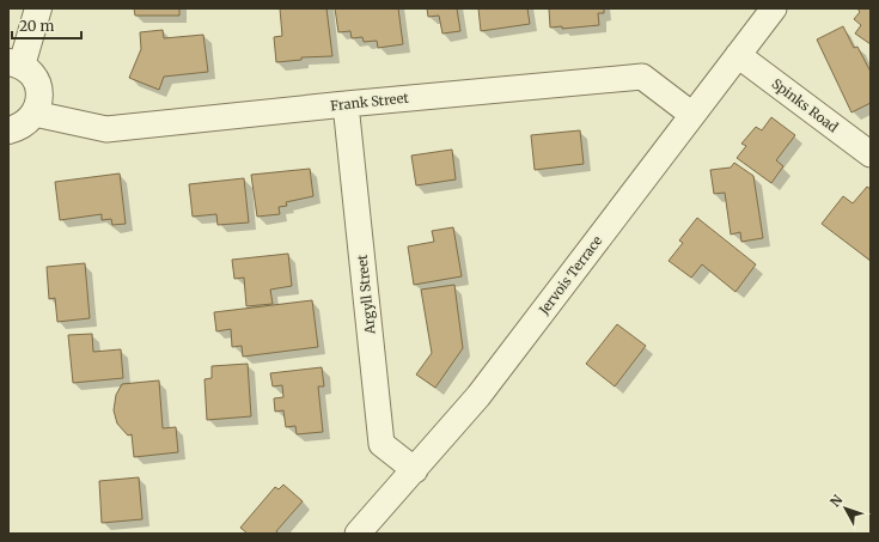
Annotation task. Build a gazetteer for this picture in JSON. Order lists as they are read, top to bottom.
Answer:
{
  "streets": {
    "street": [
      "Frank Street",
      "Spinks Road",
      "Jervois Terrace",
      "Argyll Street"
    ]
  },
  "crossings": [
    ["Frank Street", "Jervois Terrace"],
    ["Frank Street", "Argyll Street"],
    ["Spinks Road", "Jervois Terrace"],
    ["Jervois Terrace", "Argyll Street"]
  ],
  "scale_bar": "20 m",
  "north": "top left"
}
